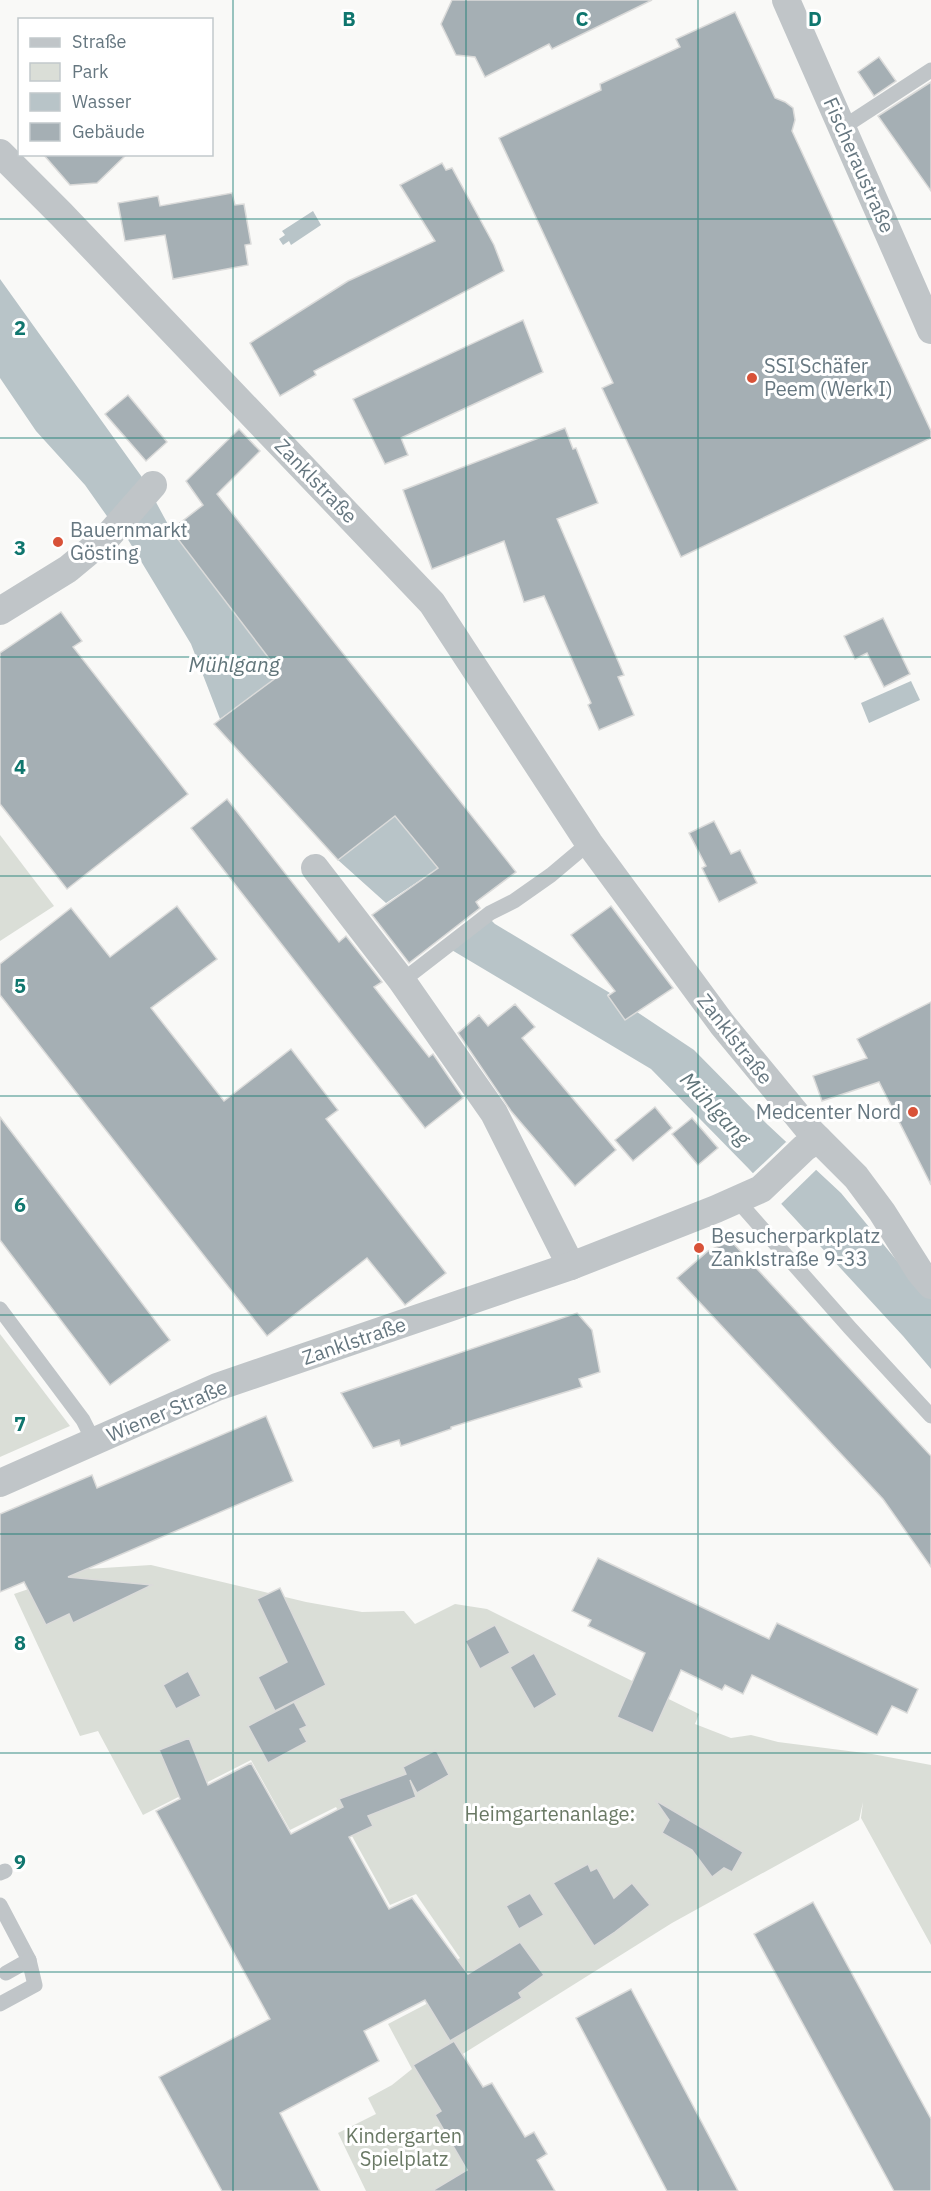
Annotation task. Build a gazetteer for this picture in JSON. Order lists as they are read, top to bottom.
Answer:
{
  "streets": {
    "street": ["Fischeraustraße", "Zanklstraße", "Wiener Straße"]
  },
  "crossings": [
    ["Zanklstraße", "Wiener Straße"]
  ],
  "water": ["Mühlgang"],
  "parks": ["Heimgartenanlage:", "Kindergarten Spielplatz"],
  "places": [
    "SSI Schäfer Peem (Werk I)",
    "Bauernmarkt Gösting",
    "Medcenter Nord",
    "Besucherparkplatz Zanklstraße 9-33"
  ],
  "legend": [
    "Straße",
    "Park",
    "Wasser",
    "Gebäude"
  ],
  "grid": {
    "columns": ["B", "C", "D"],
    "rows": [
      "2",
      "3",
      "4",
      "5",
      "6",
      "7",
      "8",
      "9"
    ]
  }
}
